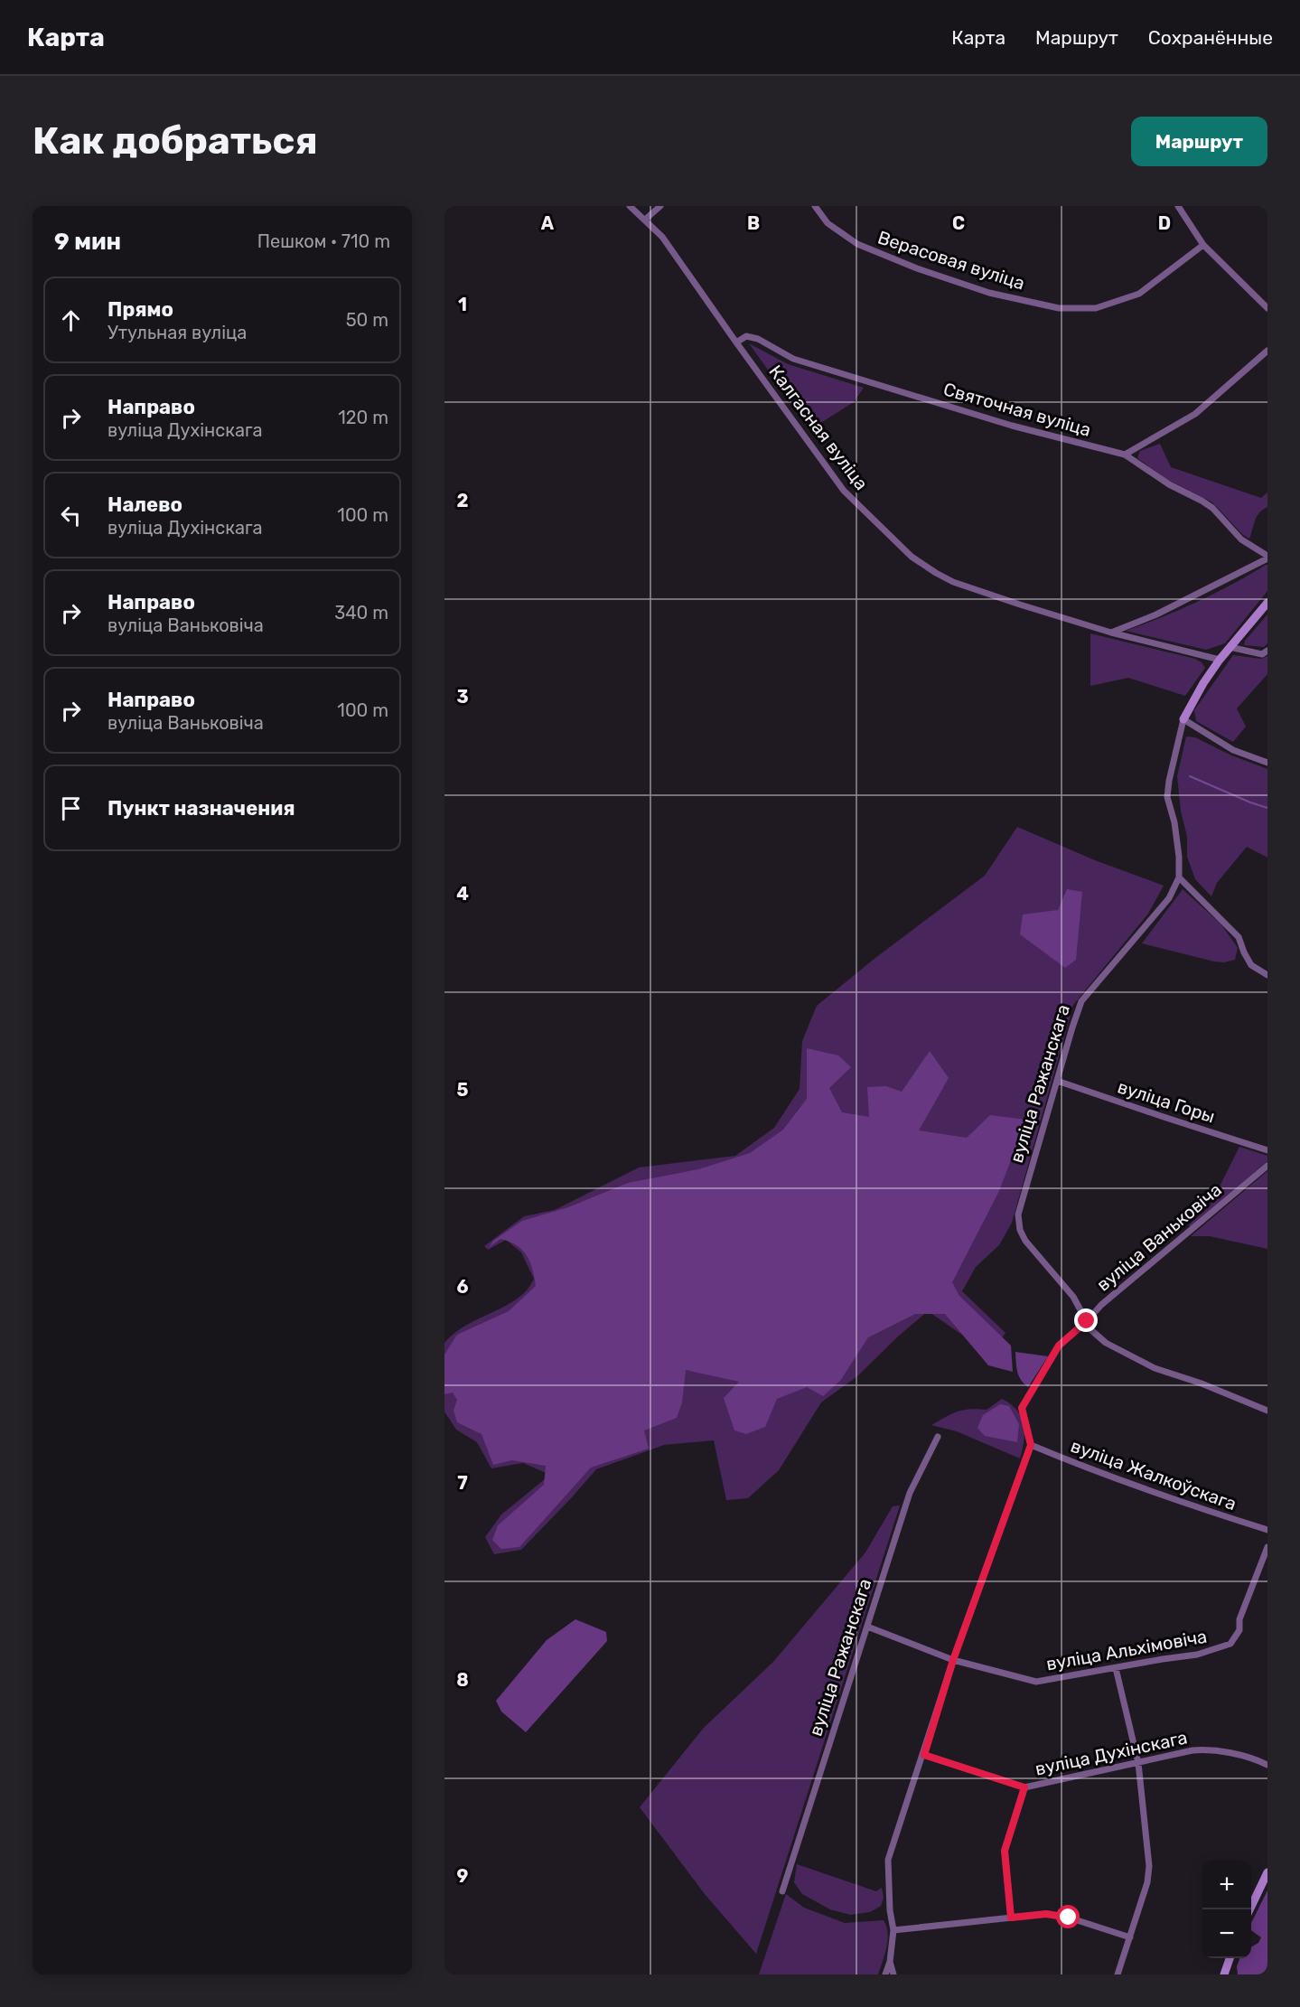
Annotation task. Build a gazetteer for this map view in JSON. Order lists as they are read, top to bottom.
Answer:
{
  "streets": {
    "street": [
      "Верасовая вуліца",
      "Святочная вуліца",
      "Калгасная вуліца",
      "вуліца Ражанскага",
      "вуліца Горы",
      "вуліца Ваньковіча",
      "вуліца Жалкоўскага",
      "вуліца Альхімовіча",
      "вуліца Духінскага"
    ]
  },
  "crossings": [
    ["Святочная вуліца", "Калгасная вуліца"],
    ["вуліца Ражанскага", "вуліца Горы"],
    ["вуліца Ражанскага", "вуліца Ваньковіча"],
    ["вуліца Ражанскага", "вуліца Альхімовіча"],
    ["вуліца Ваньковіча", "вуліца Жалкоўскага"]
  ],
  "page": {
    "header": "Карта",
    "nav": ["Карта", "Маршрут", "Сохранённые"],
    "buttons": "Маршрут",
    "title": "Как добраться",
    "heading": ["9 мин", "Пешком · 710 m"],
    "list": [
      ["Прямо", "Утульная вуліца", "50 m"],
      ["Направо", "вуліца Духінскага", "120 m"],
      ["Налево", "вуліца Духінскага", "100 m"],
      ["Направо", "вуліца Ваньковіча", "340 m"],
      ["Направо", "вуліца Ваньковіча", "100 m"],
      "Пункт назначения"
    ],
    "map_buttons": ["+", "−"]
  },
  "grid": {
    "columns": [
      "A",
      "B",
      "C",
      "D"
    ],
    "rows": [
      "1",
      "2",
      "3",
      "4",
      "5",
      "6",
      "7",
      "8",
      "9"
    ]
  }
}
